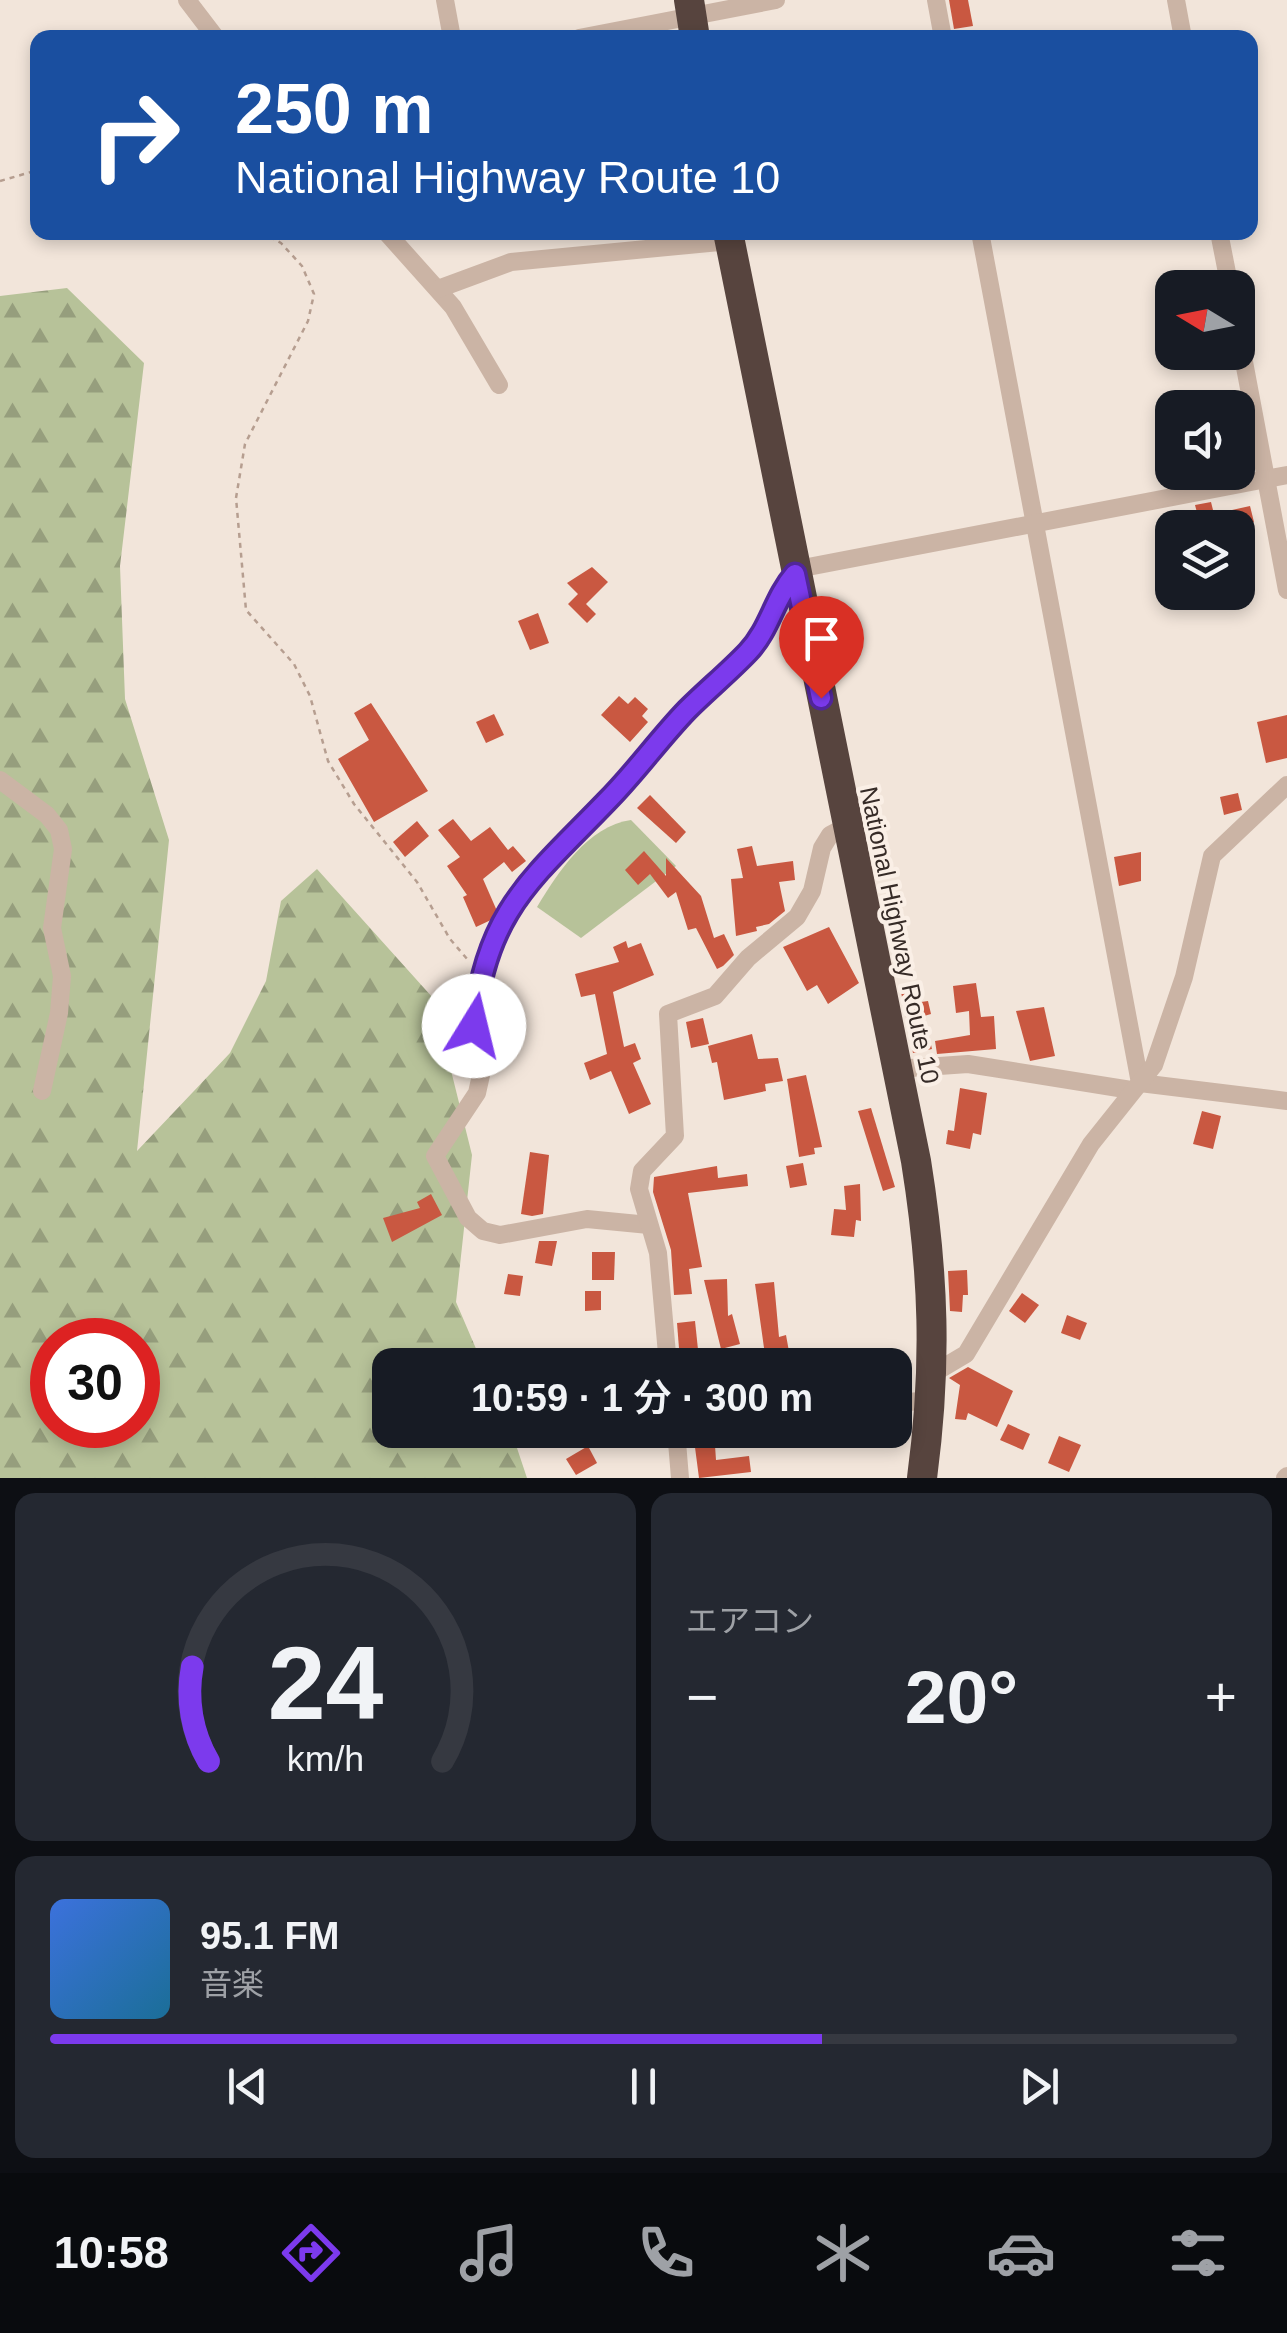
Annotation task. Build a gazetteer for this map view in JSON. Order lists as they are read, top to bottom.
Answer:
{
  "streets": {
    "highway": ["National Highway Route 10"]
  },
  "north": "left",
  "page": {
    "turn": ["250 m", "National Highway Route 10"],
    "limit": "30",
    "trip": "10:59 · 1 分 · 300 m",
    "tile": "エアコン",
    "heat": ["−", "20°", "+"],
    "song": ["95.1 FM", "音楽"],
    "tabs": "10:58",
    "gauge": ["24", "km/h"]
  }
}
